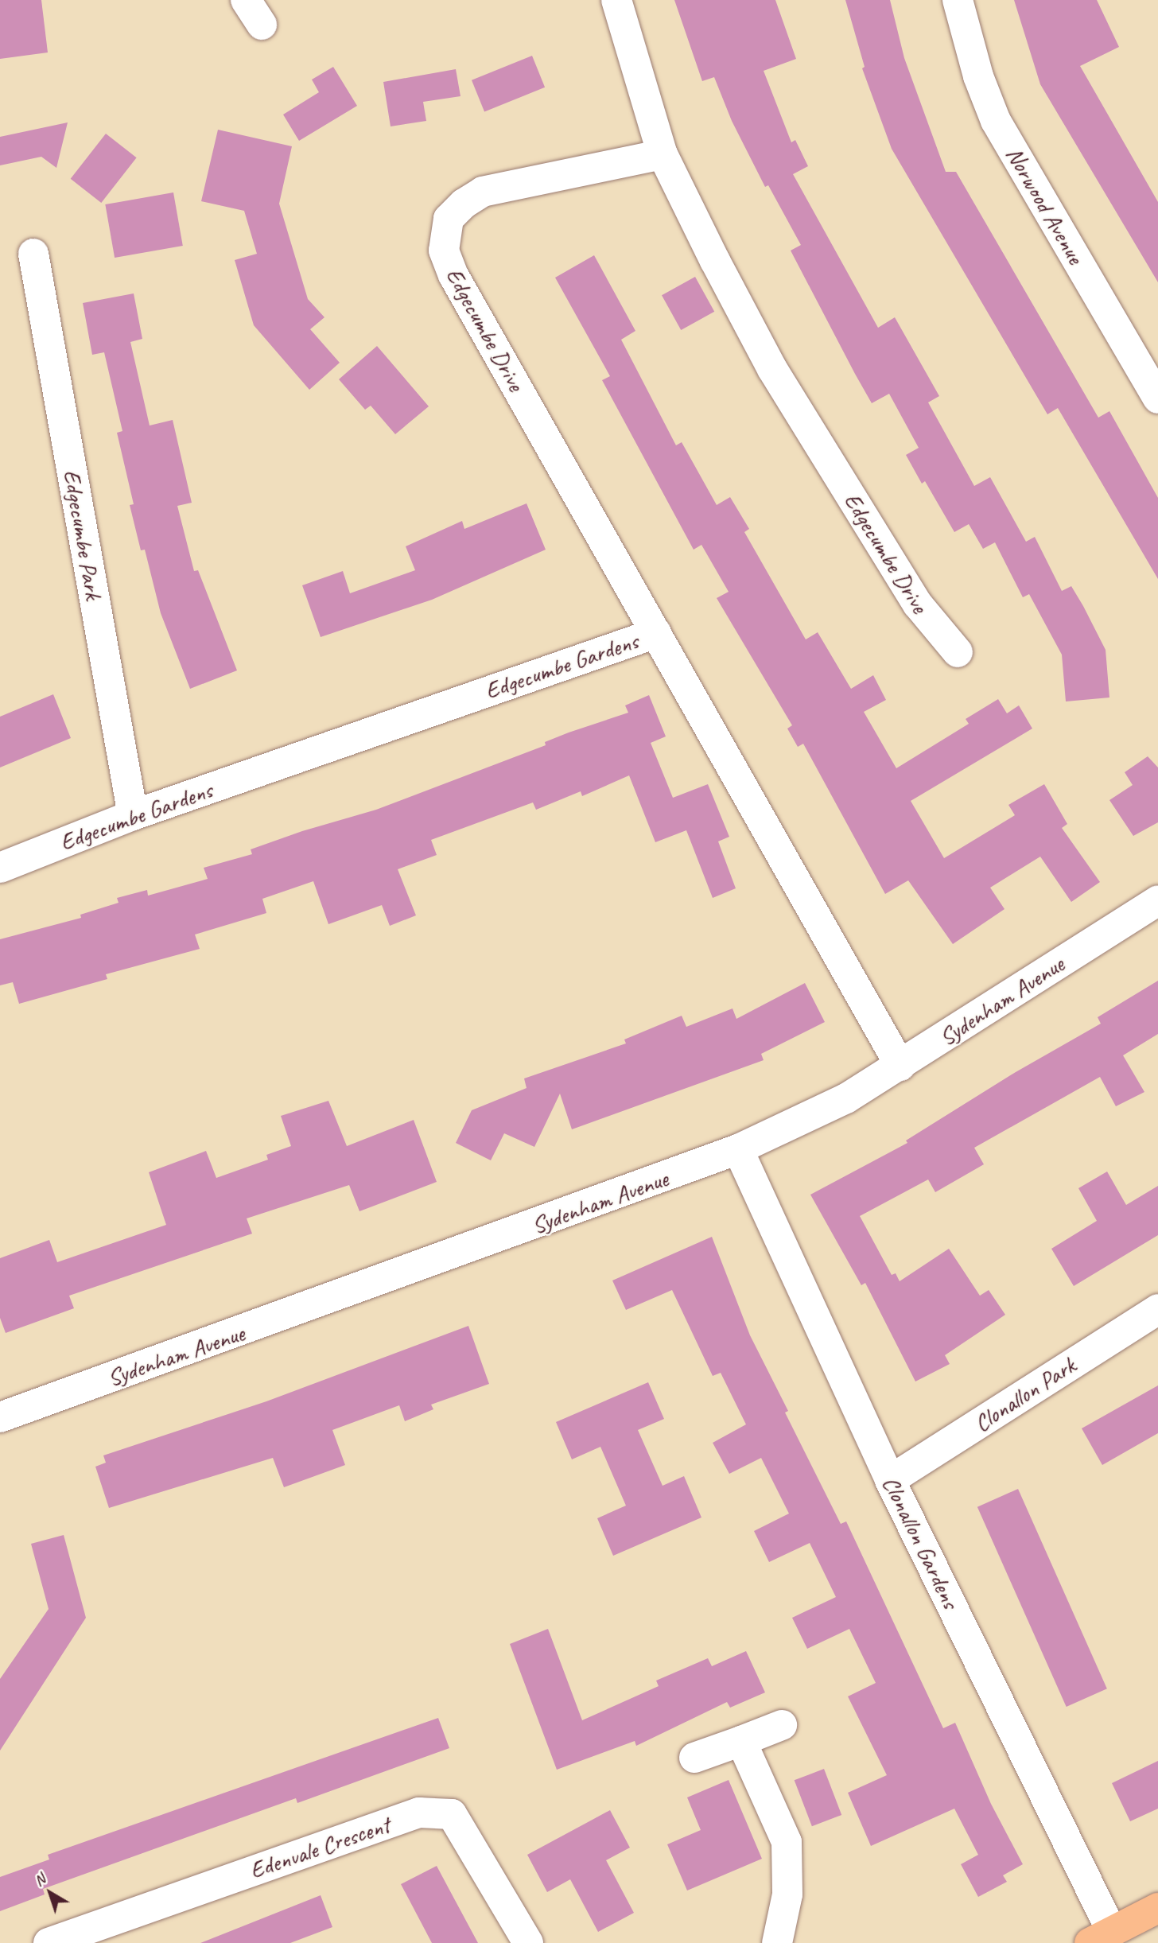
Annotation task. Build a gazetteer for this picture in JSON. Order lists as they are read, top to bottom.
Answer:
{
  "streets": {
    "street": [
      "Norwood Avenue",
      "Edgecumbe Drive",
      "Edgecumbe Park",
      "Edgecumbe Gardens",
      "Sydenham Avenue",
      "Clonallon Park",
      "Clonallon Gardens",
      "Edenvale Crescent"
    ]
  },
  "crossings": [
    ["Edgecumbe Drive", "Edgecumbe Gardens"],
    ["Edgecumbe Park", "Edgecumbe Gardens"],
    ["Edgecumbe Gardens", "Sydenham Avenue"],
    ["Sydenham Avenue", "Clonallon Gardens"],
    ["Clonallon Park", "Clonallon Gardens"]
  ],
  "north": "top left"
}
